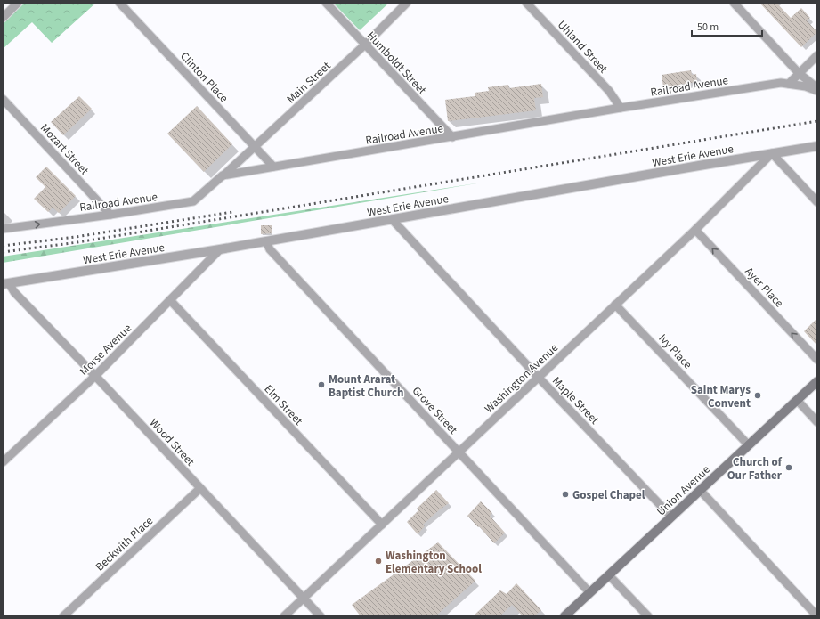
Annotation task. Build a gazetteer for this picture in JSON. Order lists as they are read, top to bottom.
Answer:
{
  "streets": {
    "main road": ["Union Avenue"],
    "street": [
      "Uhland Street",
      "Humboldt Street",
      "Clinton Place",
      "Main Street",
      "Railroad Avenue",
      "Mozart Street",
      "West Erie Avenue",
      "Ayer Place",
      "Morse Avenue",
      "Ivy Place",
      "Washington Avenue",
      "Maple Street",
      "Elm Street",
      "Grove Street",
      "Wood Street",
      "Beckwith Place"
    ]
  },
  "crossings": [
    ["Uhland Street", "Railroad Avenue"],
    ["Humboldt Street", "Main Street"],
    ["Humboldt Street", "Railroad Avenue"],
    ["Clinton Place", "Main Street"],
    ["Clinton Place", "Railroad Avenue"],
    ["Main Street", "Railroad Avenue"],
    ["Railroad Avenue", "Mozart Street"],
    ["West Erie Avenue", "Morse Avenue"],
    ["West Erie Avenue", "Washington Avenue"],
    ["West Erie Avenue", "Maple Street"],
    ["West Erie Avenue", "Grove Street"],
    ["West Erie Avenue", "Wood Street"],
    ["Ayer Place", "Washington Avenue"],
    ["Morse Avenue", "Elm Street"],
    ["Morse Avenue", "Wood Street"],
    ["Ivy Place", "Washington Avenue"],
    ["Ivy Place", "Union Avenue"],
    ["Washington Avenue", "Maple Street"],
    ["Washington Avenue", "Elm Street"],
    ["Washington Avenue", "Grove Street"],
    ["Washington Avenue", "Wood Street"],
    ["Maple Street", "Union Avenue"],
    ["Grove Street", "Union Avenue"],
    ["Wood Street", "Beckwith Place"]
  ],
  "one_way": ["Ayer Place"],
  "places": [
    "Mount Ararat Baptist Church",
    "Saint Marys Convent",
    "Church of Our Father",
    "Gospel Chapel",
    "Washington Elementary School"
  ],
  "scale_bar": "50 m"
}
